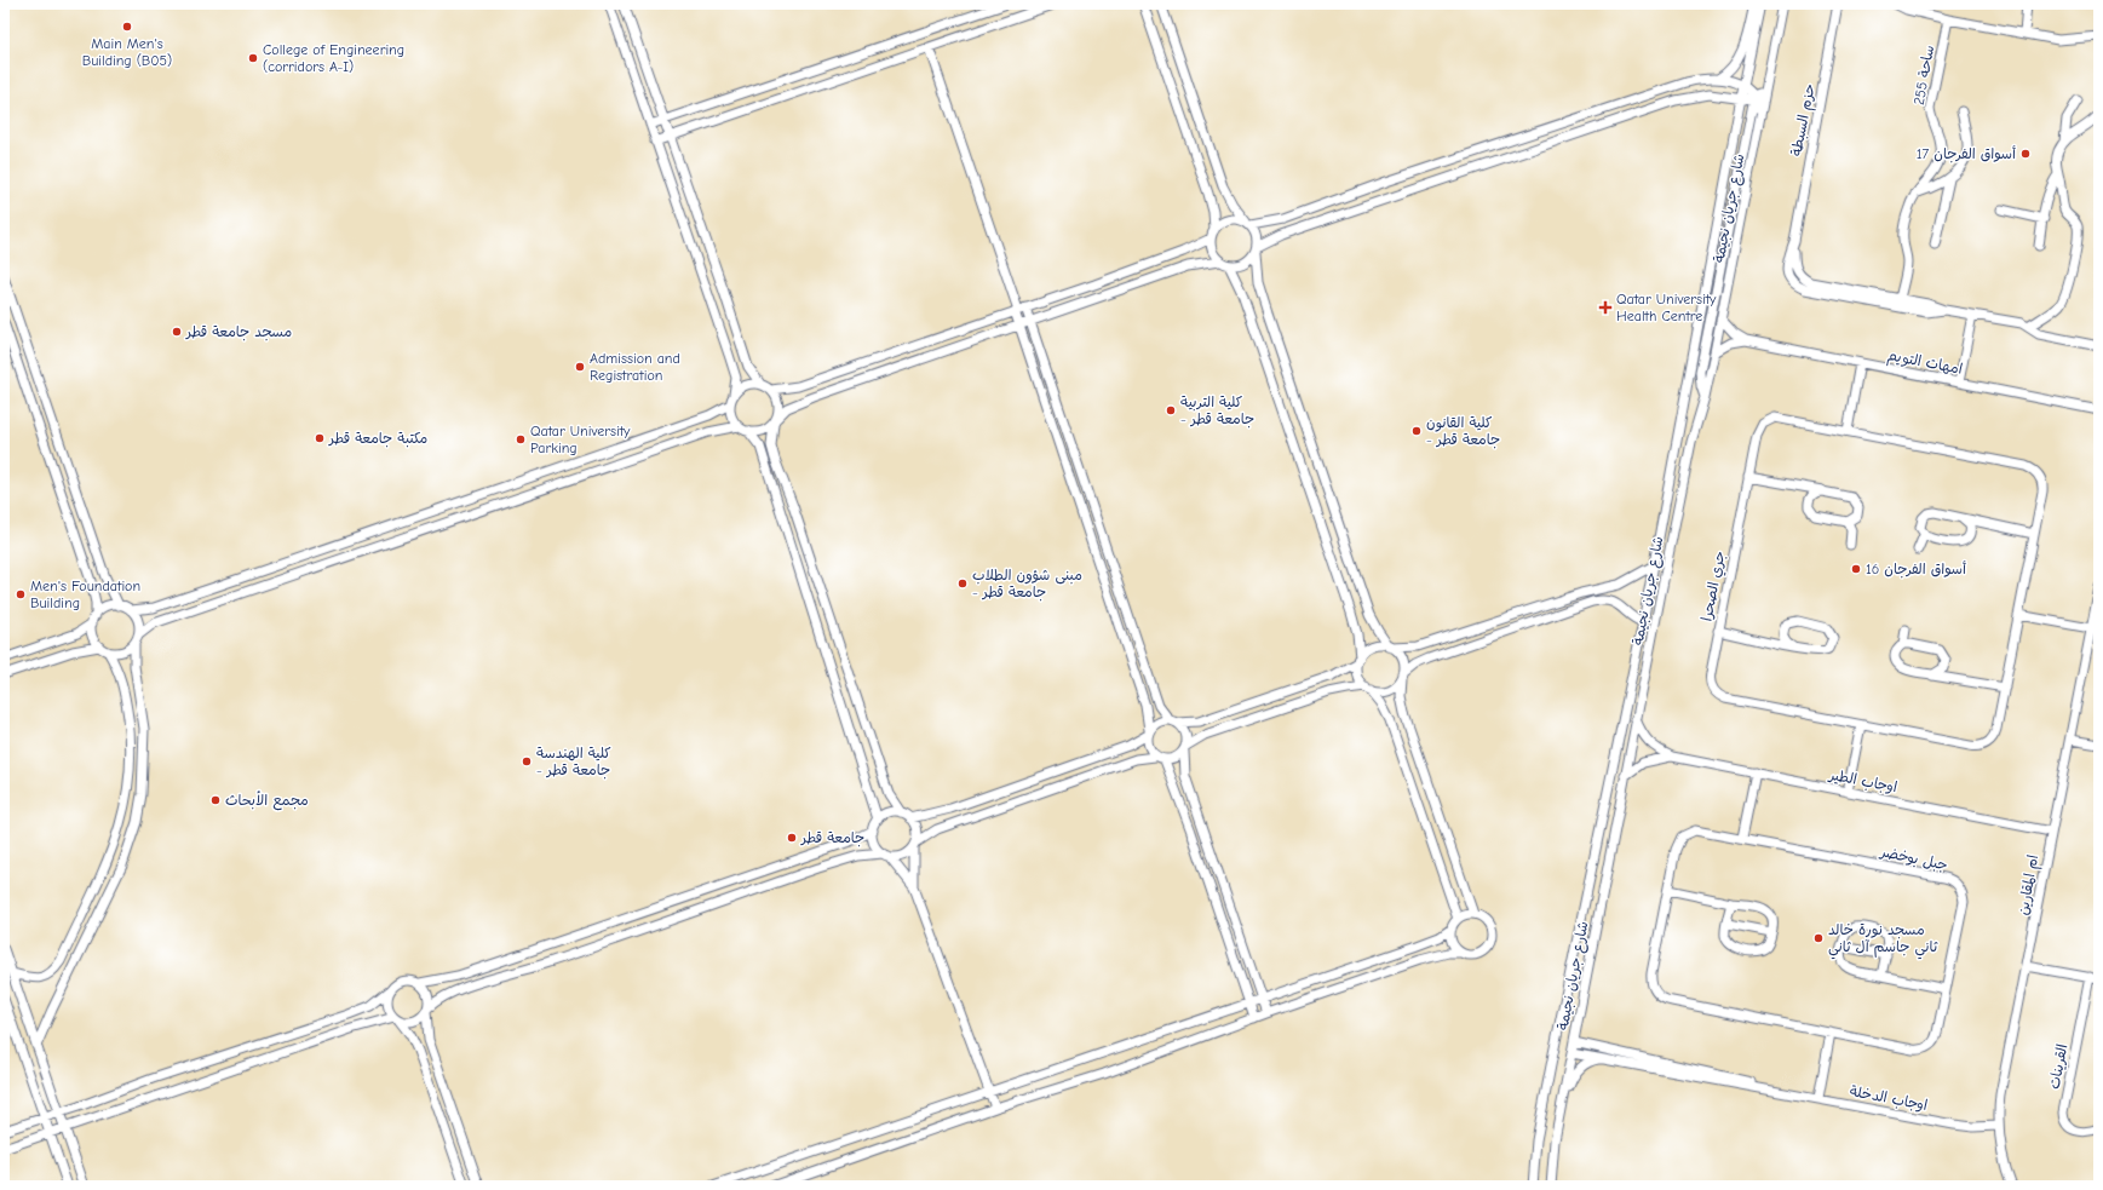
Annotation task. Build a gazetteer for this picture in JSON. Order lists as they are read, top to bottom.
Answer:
{
  "streets": {
    "street": [
      "ساحة 255",
      "حزم السبطة",
      "شارع جريان نجيمة",
      "امهات التويم",
      "جري الصحرا",
      "اوجاب الطير",
      "جبل بوخضر",
      "ام المقارين",
      "القرينات",
      "اوجاب الدخلة"
    ]
  },
  "crossings": [
    ["شارع جريان نجيمة", "امهات التويم"],
    ["شارع جريان نجيمة", "اوجاب الطير"],
    ["شارع جريان نجيمة", "اوجاب الدخلة"],
    ["اوجاب الطير", "ام المقارين"],
    ["ام المقارين", "اوجاب الدخلة"]
  ],
  "places": {
    "other": [
      "Main Men's Building (B05)",
      "College of Engineering (corridors A-I)",
      "أسواق الفرجان 17",
      "مسجد جامعة قطر",
      "Admission and Registration",
      "كلية التربية - جامعة قطر",
      "كلية القانون - جامعة قطر",
      "مكتبة جامعة قطر",
      "Qatar University Parking",
      "أسواق الفرجان 16",
      "مبنى شؤون الطلاب - جامعة قطر",
      "Men's Foundation Building",
      "كلية الهندسة - جامعة قطر",
      "مجمع الأبحاث",
      "جامعة قطر",
      "مسجد نورة خالد ثاني جاسم آل ثاني"
    ],
    "health": ["Qatar University Health Centre"]
  }
}
